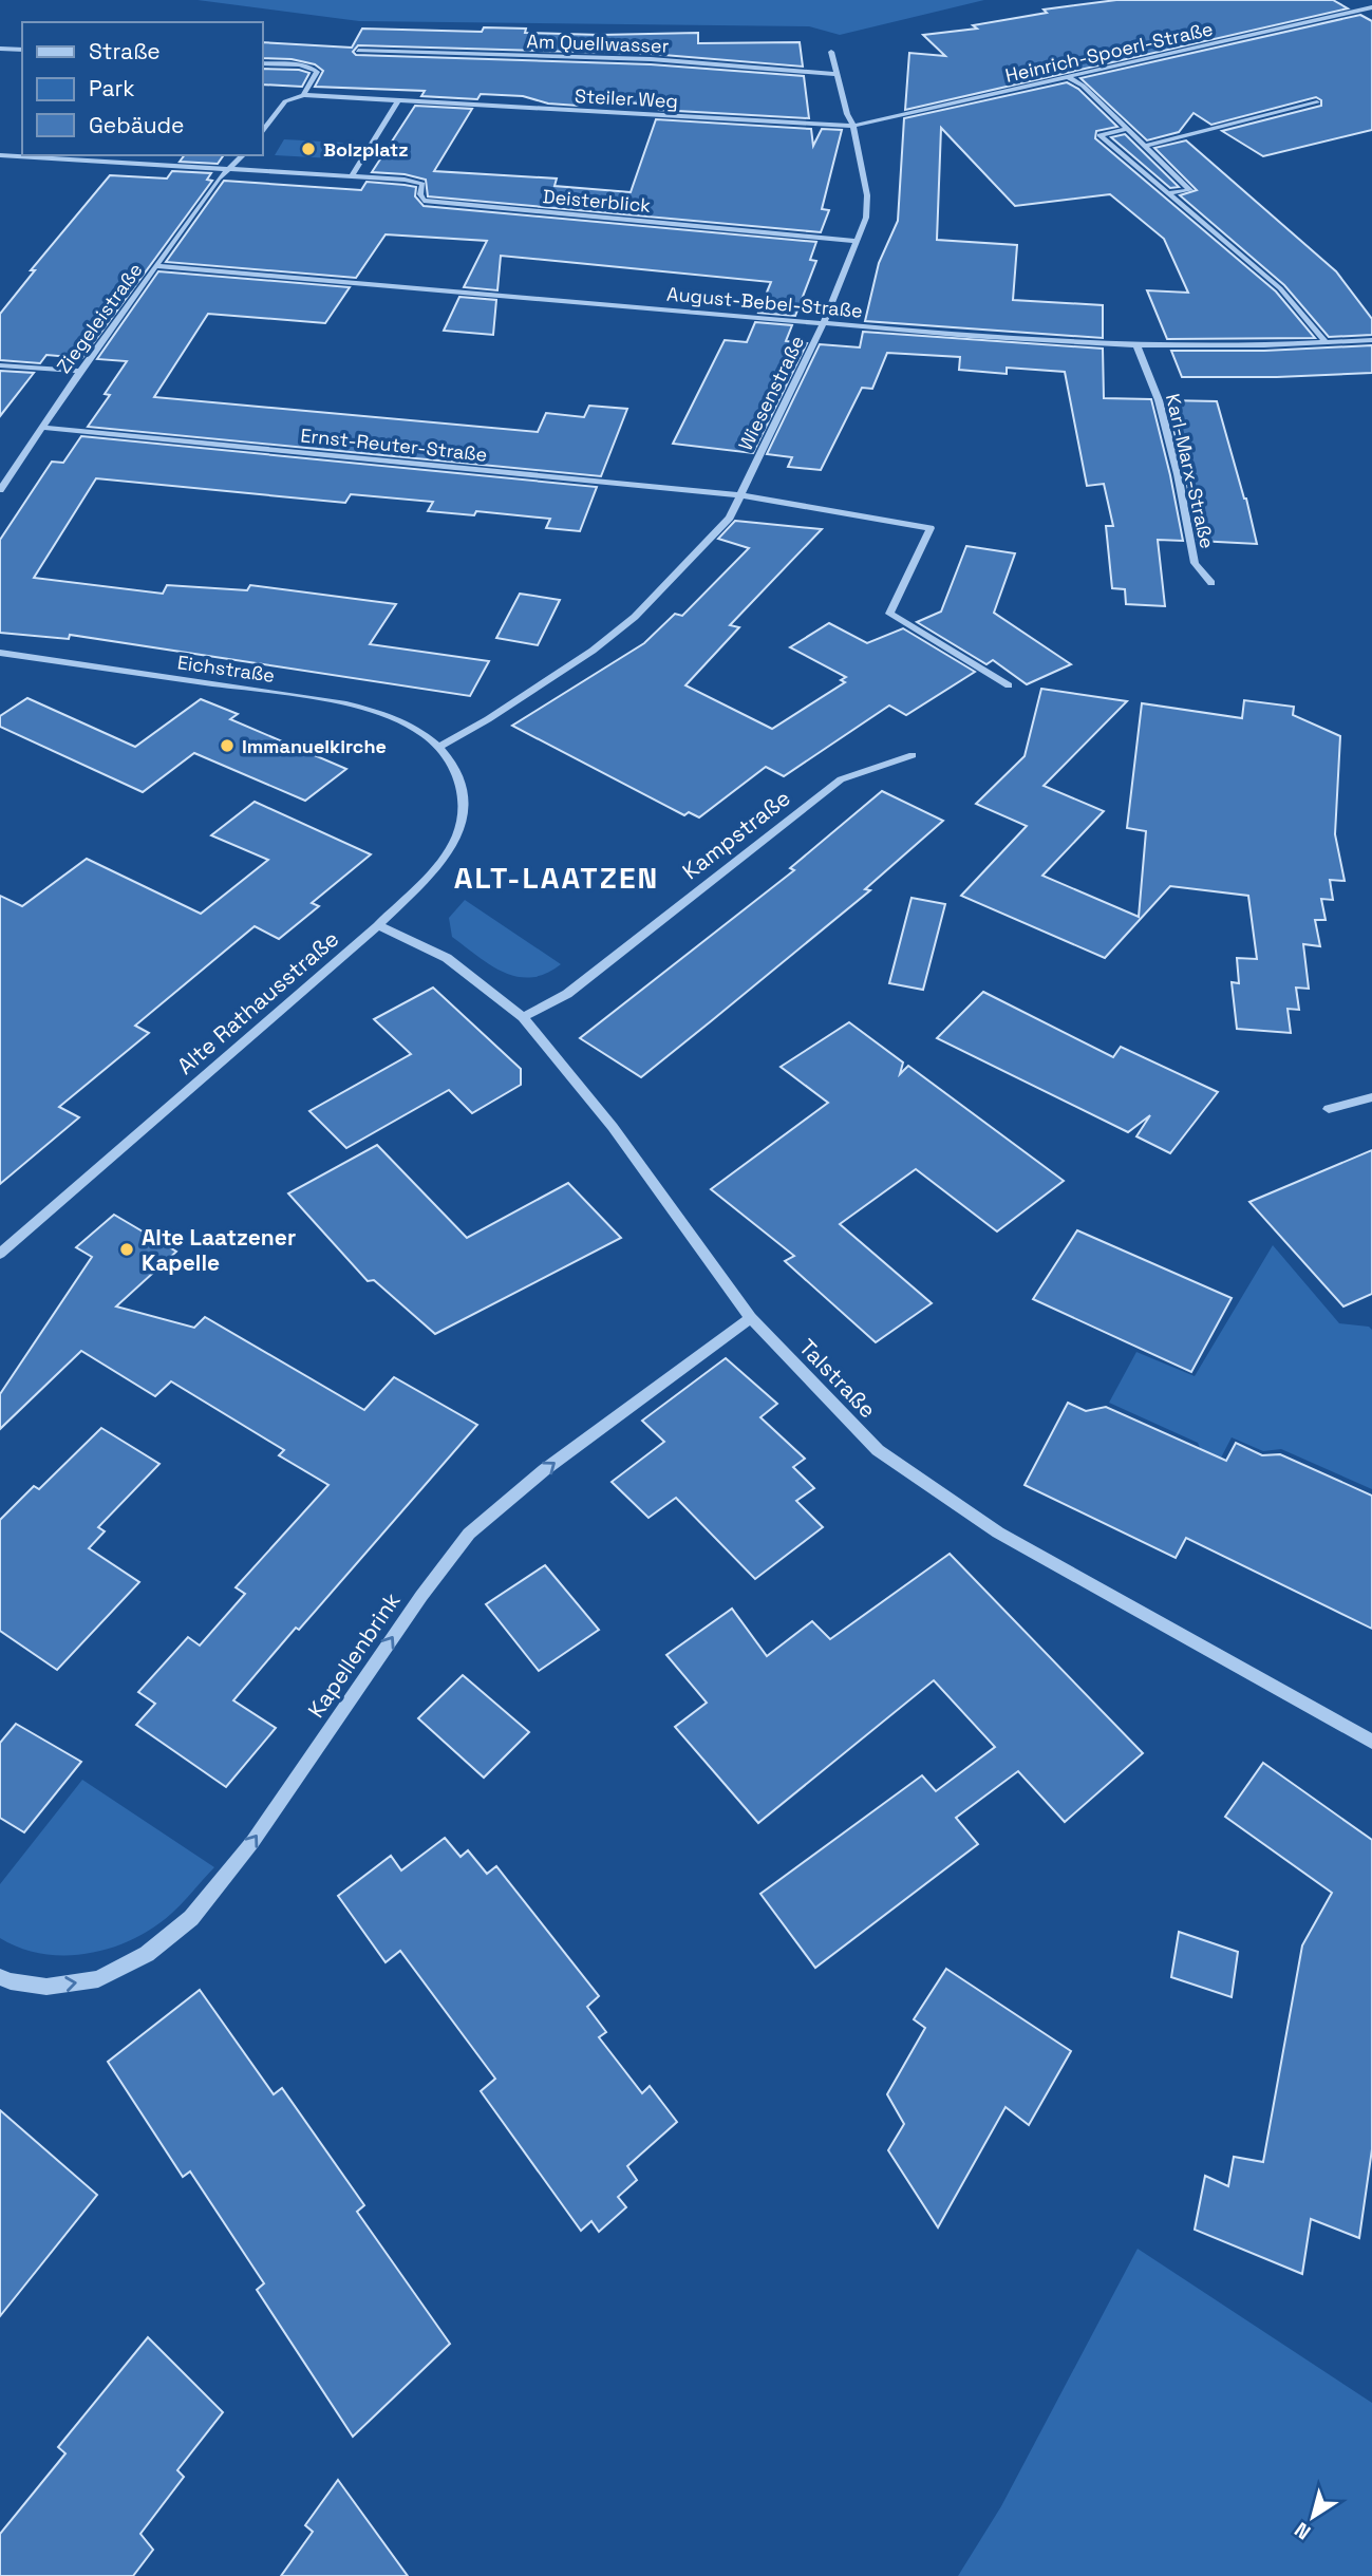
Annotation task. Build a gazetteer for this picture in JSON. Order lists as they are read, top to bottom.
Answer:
{
  "streets": {
    "street": [
      "Am Quellwasser",
      "Heinrich-Spoerl-Straße",
      "Steiler Weg",
      "Deisterblick",
      "August-Bebel-Straße",
      "Ziegeleistraße",
      "Wiesenstraße",
      "Ernst-Reuter-Straße",
      "Karl-Marx-Straße",
      "Eichstraße",
      "Kampstraße",
      "Alte Rathausstraße",
      "Talstraße",
      "Kapellenbrink"
    ]
  },
  "crossings": [
    ["Am Quellwasser", "Wiesenstraße"],
    ["Heinrich-Spoerl-Straße", "Steiler Weg"],
    ["Heinrich-Spoerl-Straße", "Wiesenstraße"],
    ["Steiler Weg", "Wiesenstraße"],
    ["Deisterblick", "Wiesenstraße"],
    ["August-Bebel-Straße", "Ziegeleistraße"],
    ["August-Bebel-Straße", "Wiesenstraße"],
    ["August-Bebel-Straße", "Karl-Marx-Straße"],
    ["Ziegeleistraße", "Ernst-Reuter-Straße"],
    ["Wiesenstraße", "Ernst-Reuter-Straße"],
    ["Wiesenstraße", "Eichstraße"],
    ["Wiesenstraße", "Alte Rathausstraße"],
    ["Eichstraße", "Alte Rathausstraße"],
    ["Kampstraße", "Talstraße"],
    ["Alte Rathausstraße", "Talstraße"],
    ["Talstraße", "Kapellenbrink"]
  ],
  "one_way": ["Kapellenbrink"],
  "districts": ["ALT-LAATZEN"],
  "places": ["Bolzplatz", "Immanuelkirche", "Alte Laatzener Kapelle"],
  "legend": ["Straße", "Park", "Gebäude"],
  "north": "bottom left"
}
